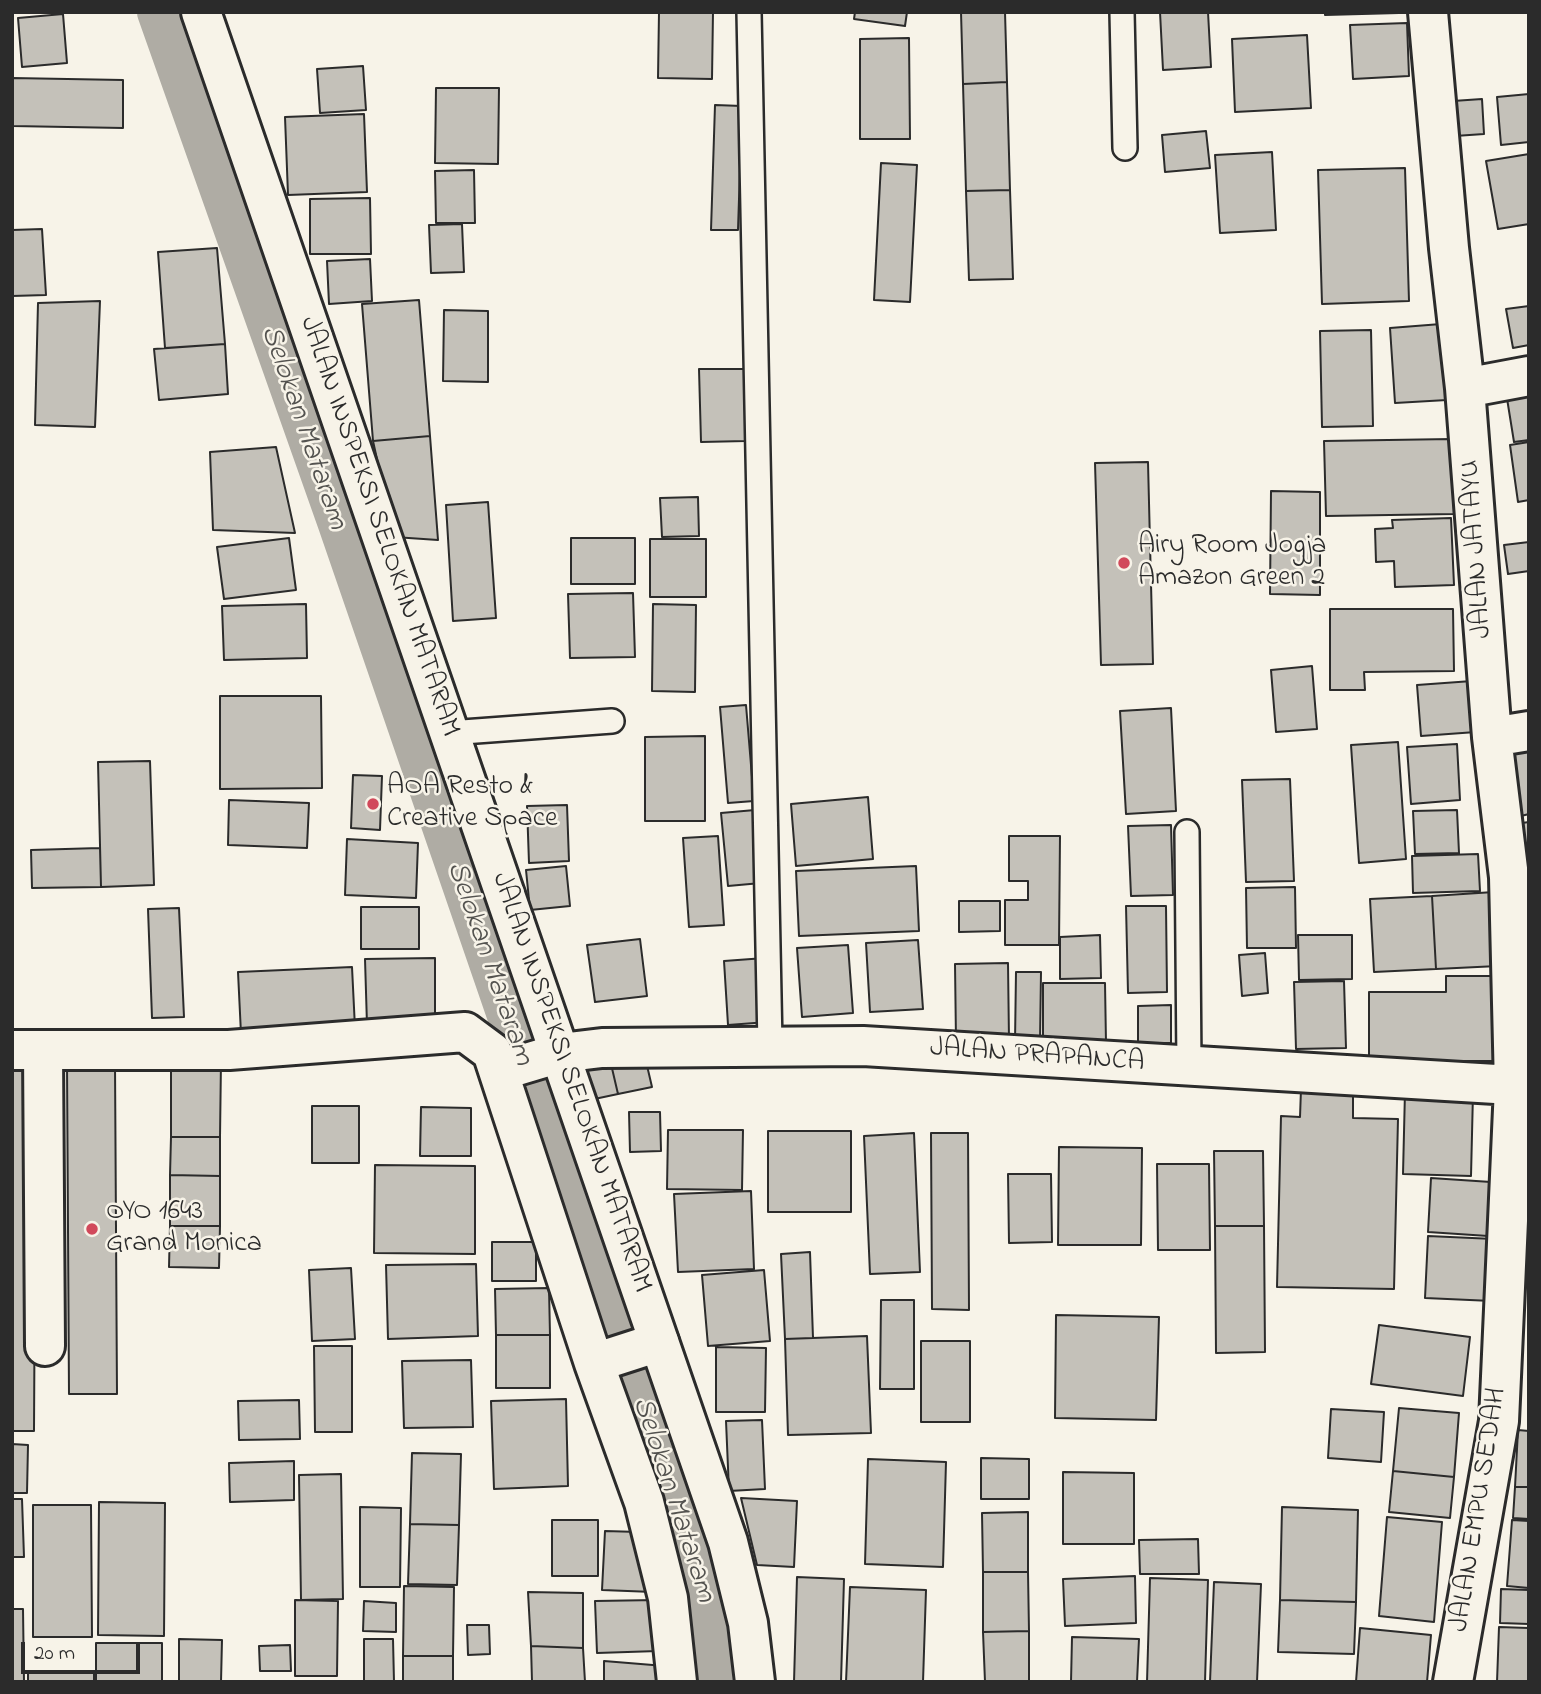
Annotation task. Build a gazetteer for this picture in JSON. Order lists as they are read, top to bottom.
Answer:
{
  "streets": {
    "street": [
      "JALAN INSPEKSI SELOKAN MATARAM",
      "JALAN JATAYU",
      "JALAN PRAPANCA",
      "JALAN EMPU SEDAH"
    ]
  },
  "crossings": [
    ["JALAN INSPEKSI SELOKAN MATARAM", "JALAN PRAPANCA"],
    ["JALAN JATAYU", "JALAN PRAPANCA"],
    ["JALAN JATAYU", "JALAN EMPU SEDAH"],
    ["JALAN PRAPANCA", "JALAN EMPU SEDAH"]
  ],
  "water": ["Selokan Mataram"],
  "places": ["Airy Room Jogja Amazon Green 2", "AOA Resto & Creative Space", "OYO 1643 Grand Monica"],
  "scale_bar": "20 m"
}
